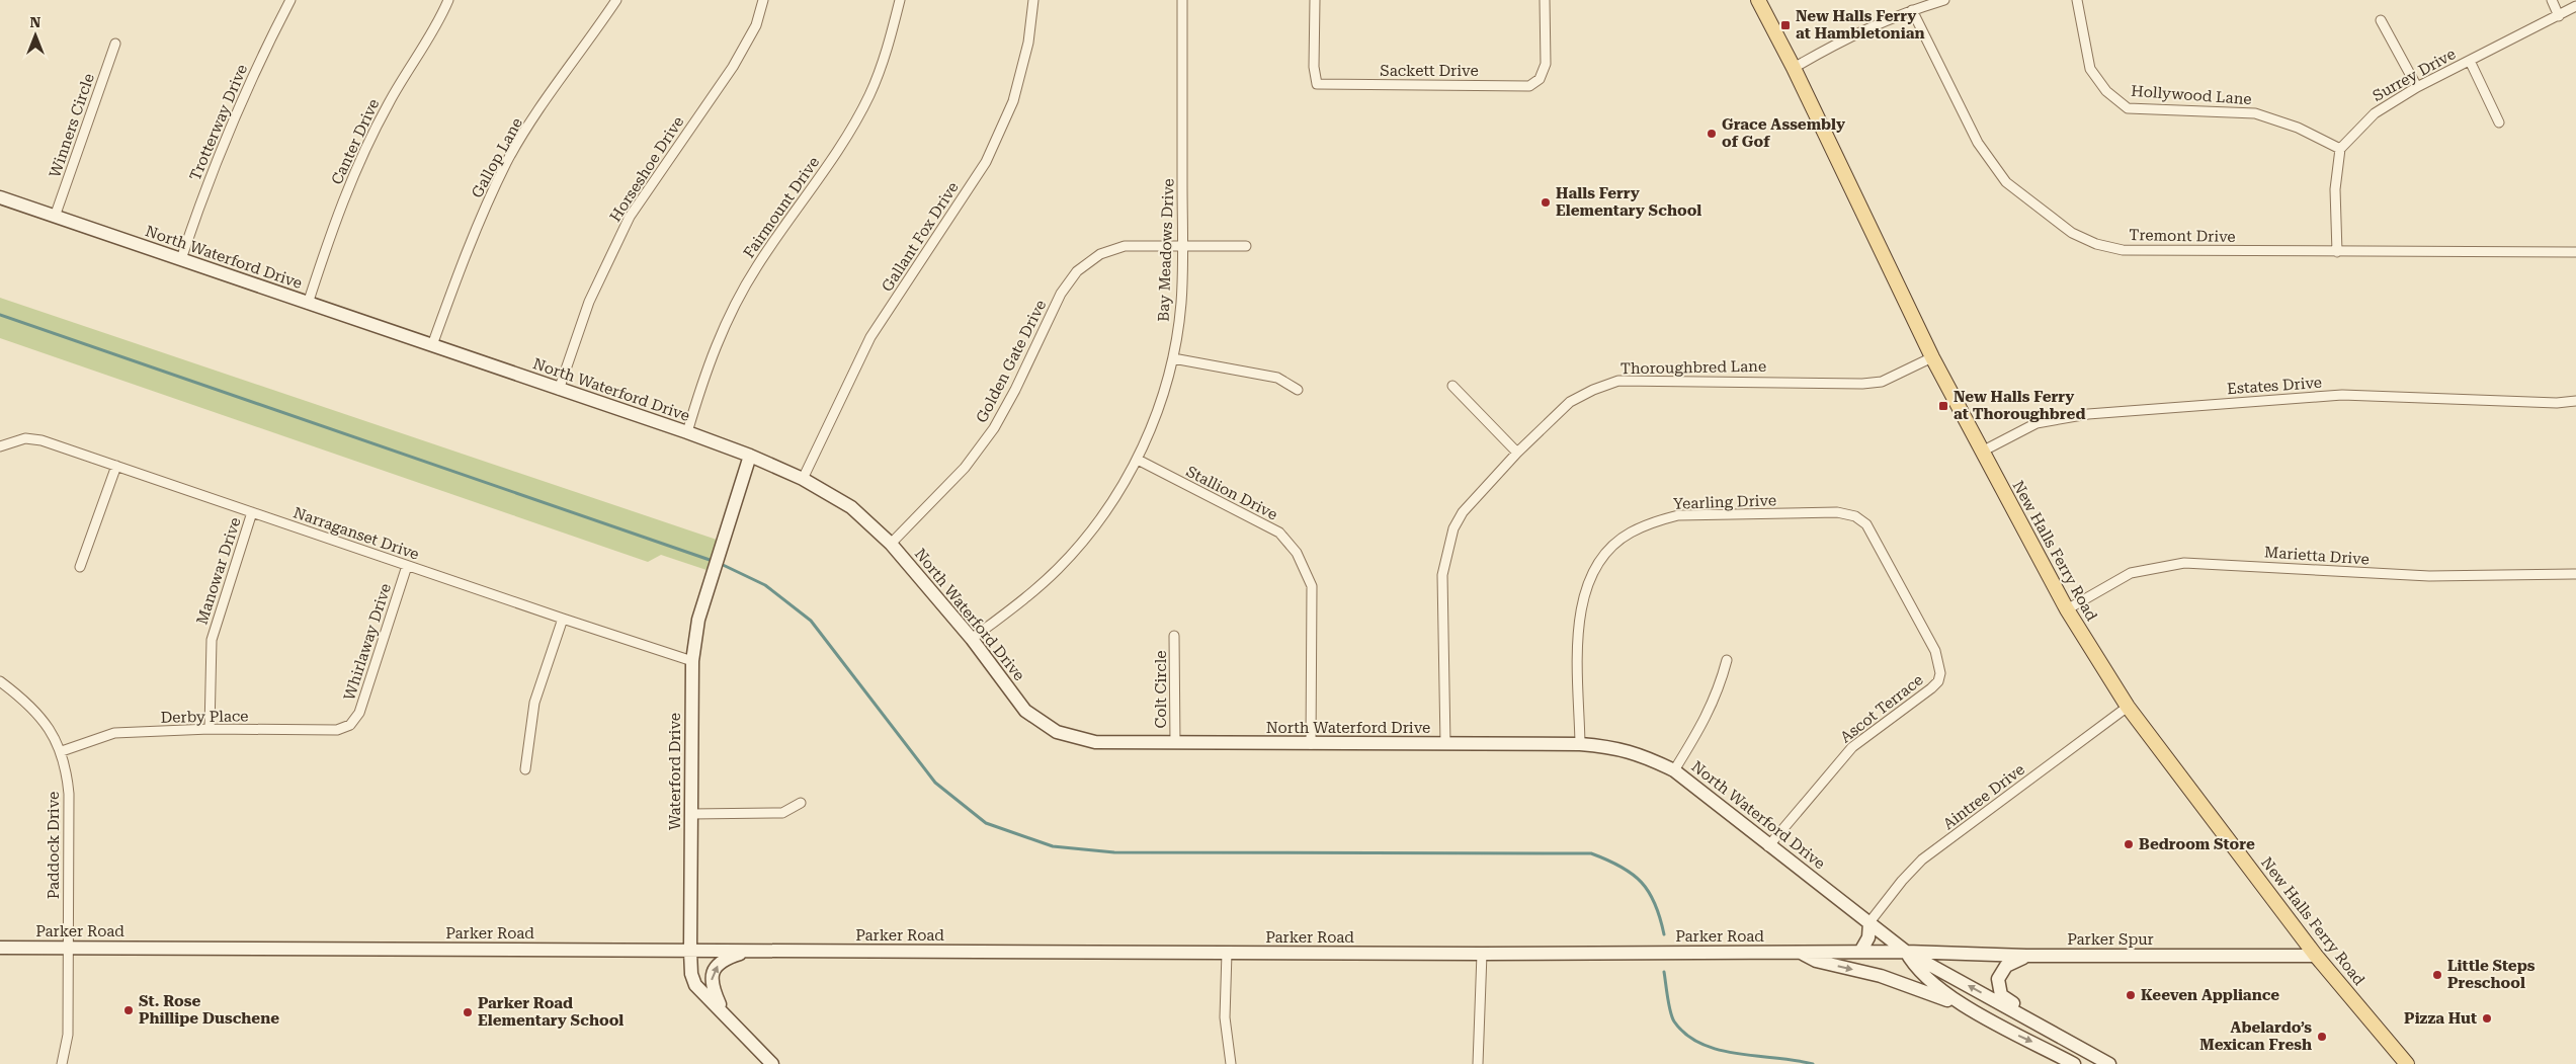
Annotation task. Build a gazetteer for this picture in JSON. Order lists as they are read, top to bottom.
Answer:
{
  "streets": {
    "main road": ["New Halls Ferry Road"],
    "street": [
      "Sackett Drive",
      "Surrey Drive",
      "Hollywood Lane",
      "Trotterway Drive",
      "Winners Circle",
      "Canter Drive",
      "Gallop Lane",
      "Horseshoe Drive",
      "Fairmount Drive",
      "Tremont Drive",
      "Gallant Fox Drive",
      "Bay Meadows Drive",
      "North Waterford Drive",
      "Golden Gate Drive",
      "Thoroughbred Lane",
      "Estates Drive",
      "Stallion Drive",
      "Yearling Drive",
      "Narraganset Drive",
      "Marietta Drive",
      "Manowar Drive",
      "Whirlaway Drive",
      "Colt Circle",
      "Ascot Terrace",
      "Derby Place",
      "Waterford Drive",
      "Aintree Drive",
      "Paddock Drive",
      "Parker Road",
      "Parker Spur"
    ]
  },
  "crossings": [
    ["Surrey Drive", "Hollywood Lane"],
    ["Trotterway Drive", "North Waterford Drive"],
    ["Winners Circle", "North Waterford Drive"],
    ["Canter Drive", "North Waterford Drive"],
    ["Gallop Lane", "North Waterford Drive"],
    ["Horseshoe Drive", "North Waterford Drive"],
    ["Fairmount Drive", "North Waterford Drive"],
    ["Gallant Fox Drive", "North Waterford Drive"],
    ["Bay Meadows Drive", "North Waterford Drive"],
    ["Bay Meadows Drive", "Golden Gate Drive"],
    ["Bay Meadows Drive", "Stallion Drive"],
    ["North Waterford Drive", "Golden Gate Drive"],
    ["North Waterford Drive", "Thoroughbred Lane"],
    ["North Waterford Drive", "Stallion Drive"],
    ["North Waterford Drive", "Yearling Drive"],
    ["North Waterford Drive", "Colt Circle"],
    ["North Waterford Drive", "Ascot Terrace"],
    ["North Waterford Drive", "Waterford Drive"],
    ["North Waterford Drive", "Aintree Drive"],
    ["North Waterford Drive", "Parker Road"],
    ["North Waterford Drive", "Parker Spur"],
    ["Thoroughbred Lane", "New Halls Ferry Road"],
    ["Estates Drive", "New Halls Ferry Road"],
    ["Yearling Drive", "Ascot Terrace"],
    ["Narraganset Drive", "Manowar Drive"],
    ["Narraganset Drive", "Whirlaway Drive"],
    ["Narraganset Drive", "Waterford Drive"],
    ["New Halls Ferry Road", "Marietta Drive"],
    ["New Halls Ferry Road", "Aintree Drive"],
    ["New Halls Ferry Road", "Parker Spur"],
    ["Manowar Drive", "Derby Place"],
    ["Whirlaway Drive", "Derby Place"],
    ["Derby Place", "Paddock Drive"],
    ["Waterford Drive", "Parker Road"],
    ["Paddock Drive", "Parker Road"],
    ["Parker Road", "Parker Spur"]
  ],
  "places": {
    "transit": ["New Halls Ferry at Hambletonian", "New Halls Ferry at Thoroughbred"],
    "other": [
      "Grace Assembly of Gof",
      "Halls Ferry Elementary School",
      "Bedroom Store",
      "Little Steps Preschool",
      "Keeven Appliance",
      "St. Rose Phillipe Duschene",
      "Parker Road Elementary School",
      "Pizza Hut",
      "Abelardo’s Mexican Fresh"
    ]
  },
  "north": "top"
}
